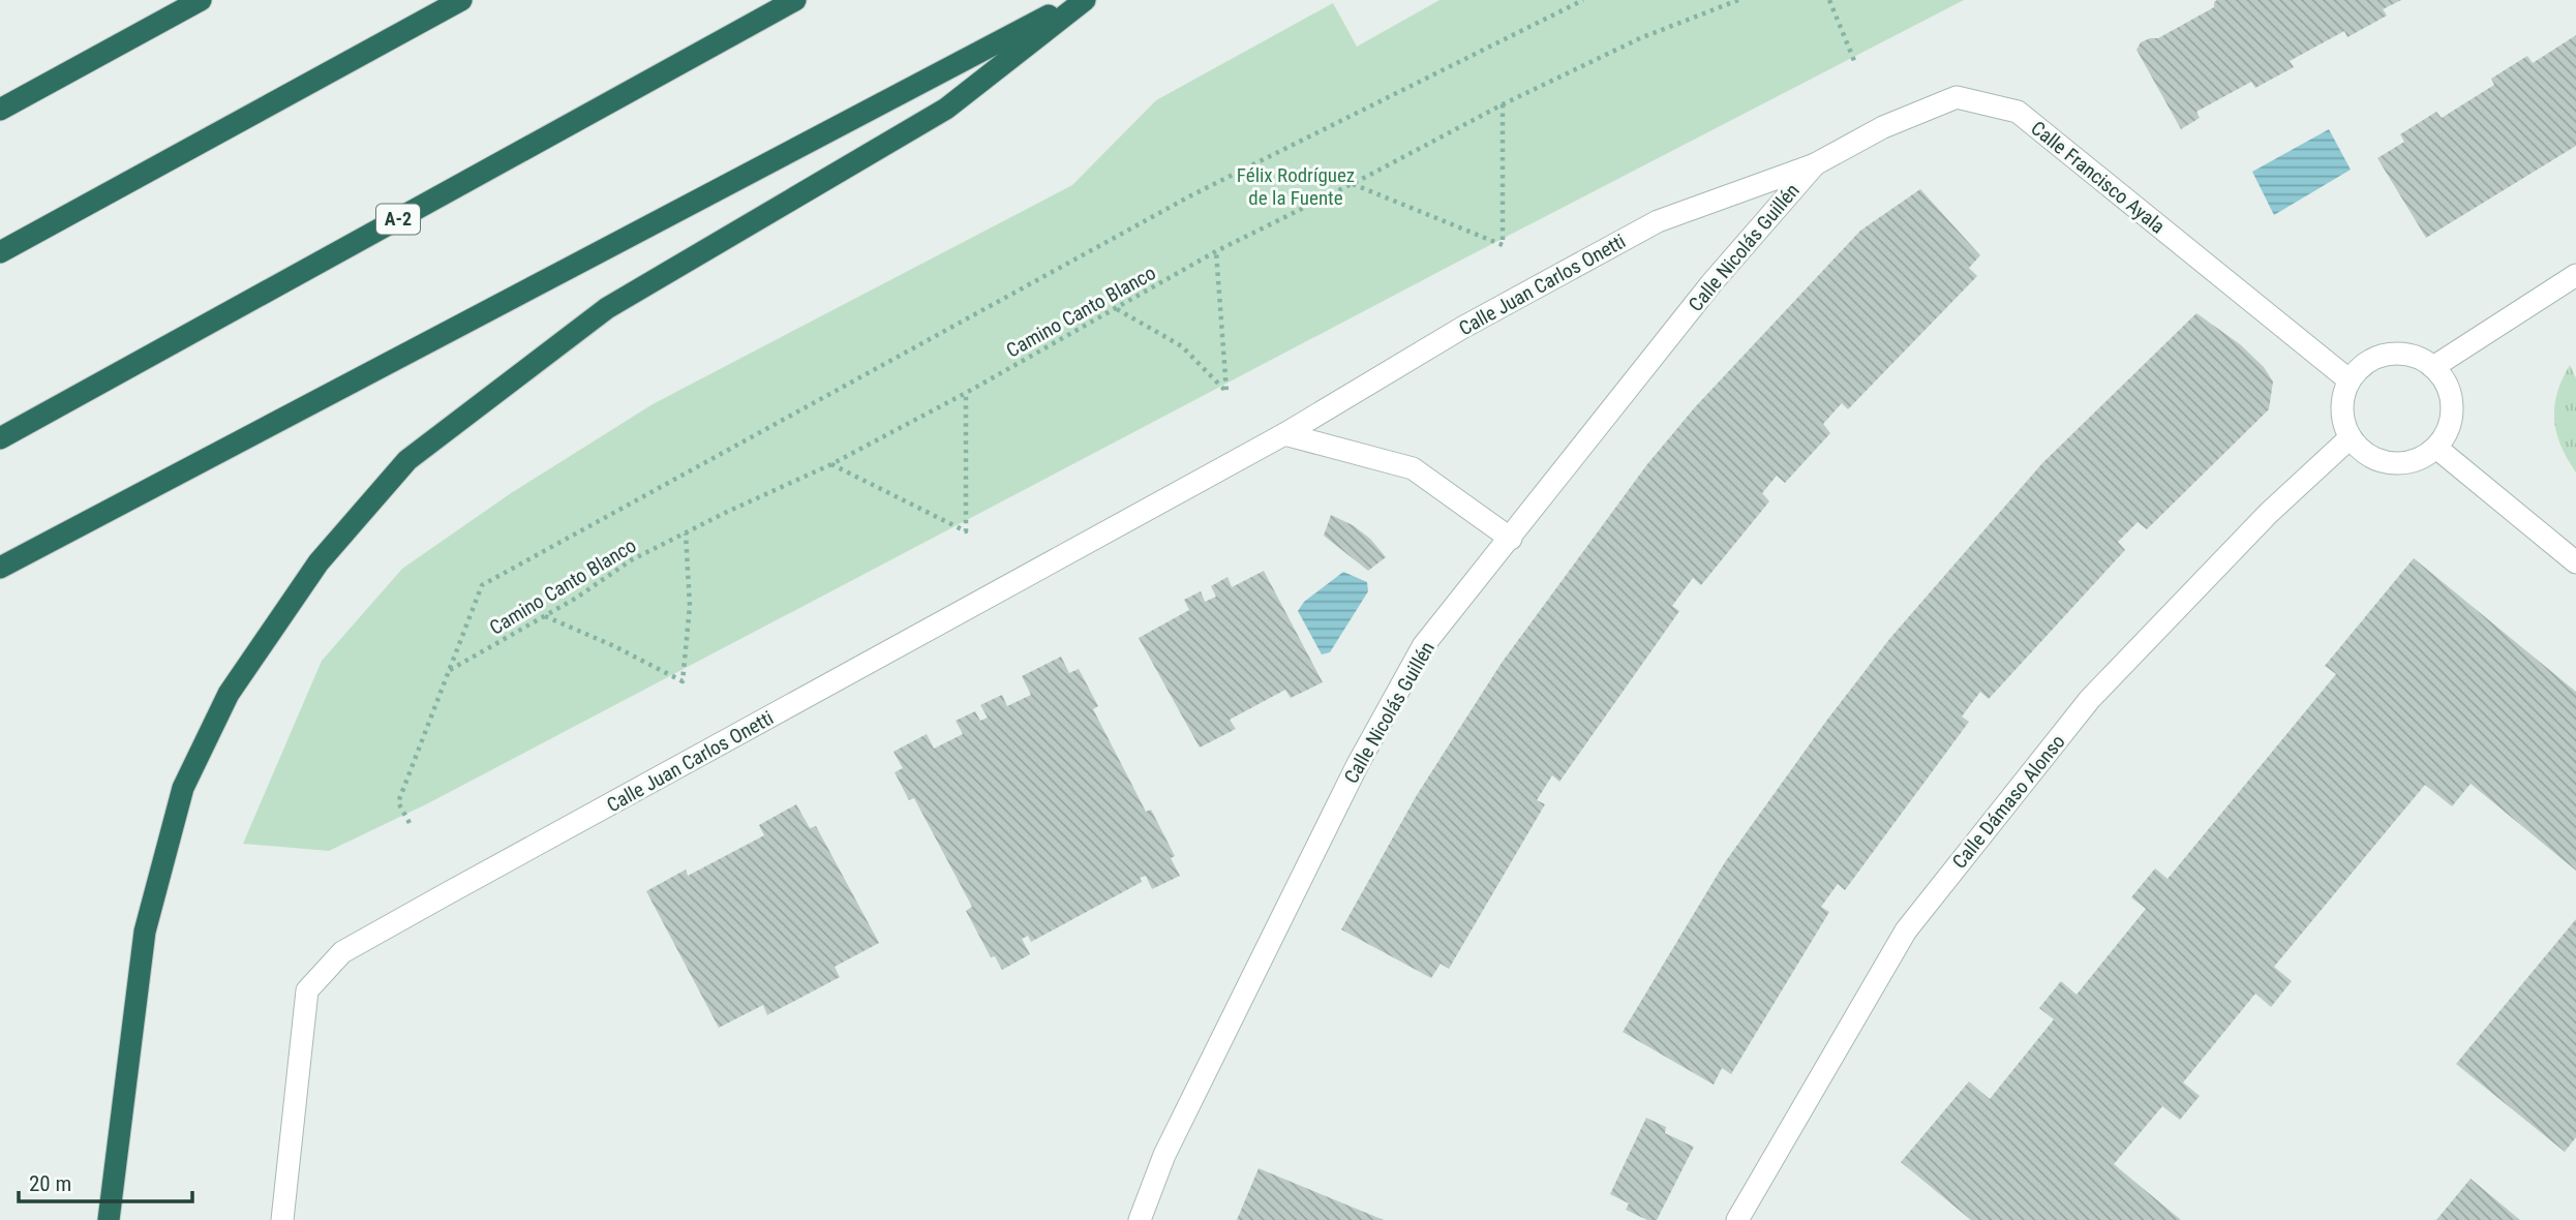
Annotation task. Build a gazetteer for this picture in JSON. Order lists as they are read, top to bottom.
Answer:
{
  "streets": {
    "highway": ["A-2"],
    "street": [
      "Calle Francisco Ayala",
      "Calle Nicolás Guillén",
      "Calle Juan Carlos Onetti",
      "Calle Dámaso Alonso"
    ],
    "path": ["Camino Canto Blanco"]
  },
  "crossings": [
    ["Calle Francisco Ayala", "Calle Nicolás Guillén"],
    ["Calle Francisco Ayala", "Calle Juan Carlos Onetti"],
    ["Calle Francisco Ayala", "Calle Dámaso Alonso"],
    ["Calle Nicolás Guillén", "Calle Juan Carlos Onetti"]
  ],
  "parks": ["Félix Rodríguez de la Fuente"],
  "scale_bar": "20 m"
}
